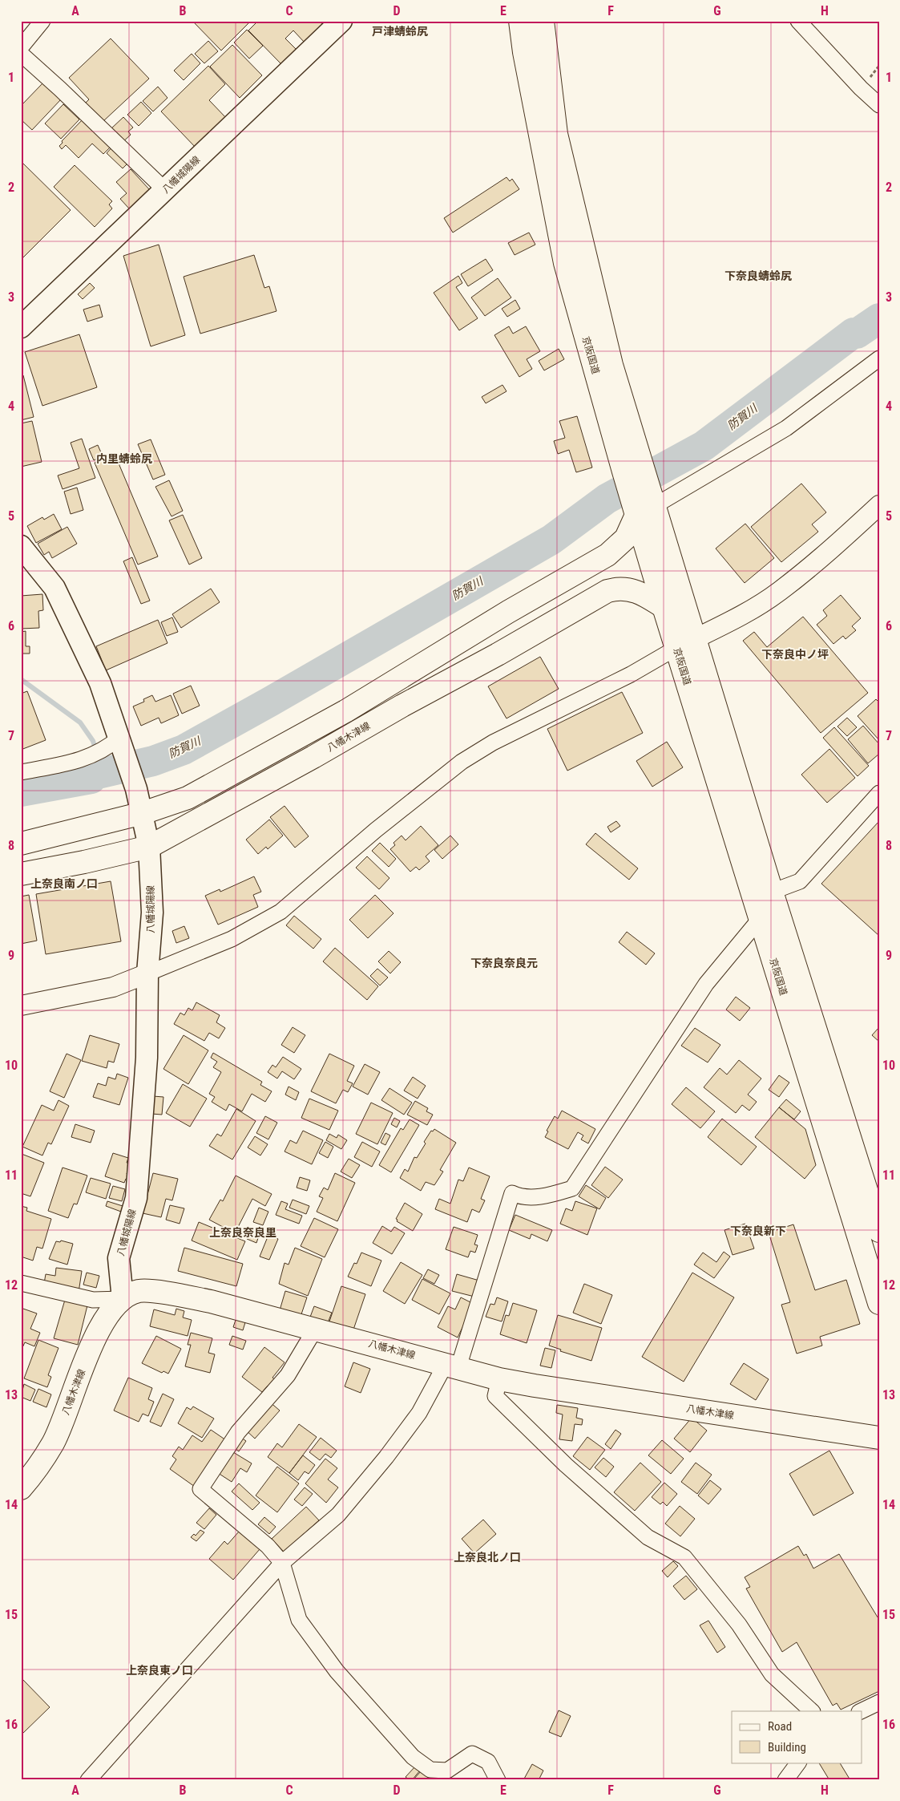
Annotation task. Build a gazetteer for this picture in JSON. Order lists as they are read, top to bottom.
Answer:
{
  "streets": {
    "main road": ["八幡城陽線", "京阪国道", "八幡木津線"]
  },
  "crossings": [
    ["八幡城陽線", "八幡木津線"],
    ["京阪国道", "八幡木津線"]
  ],
  "districts": [
    "戸津蜻蛉尻",
    "下奈良蜻蛉尻",
    "内里蜻蛉尻",
    "下奈良中ノ坪",
    "上奈良南ノ口",
    "下奈良奈良元",
    "下奈良新下",
    "上奈良奈良里",
    "上奈良北ノ口",
    "上奈良東ノ口"
  ],
  "water": ["防賀川"],
  "legend": ["Road", "Building"],
  "grid": {
    "columns": [
      "A",
      "B",
      "C",
      "D",
      "E",
      "F",
      "G",
      "H"
    ],
    "rows": [
      "1",
      "2",
      "3",
      "4",
      "5",
      "6",
      "7",
      "8",
      "9",
      "10",
      "11",
      "12",
      "13",
      "14",
      "15",
      "16"
    ]
  }
}
